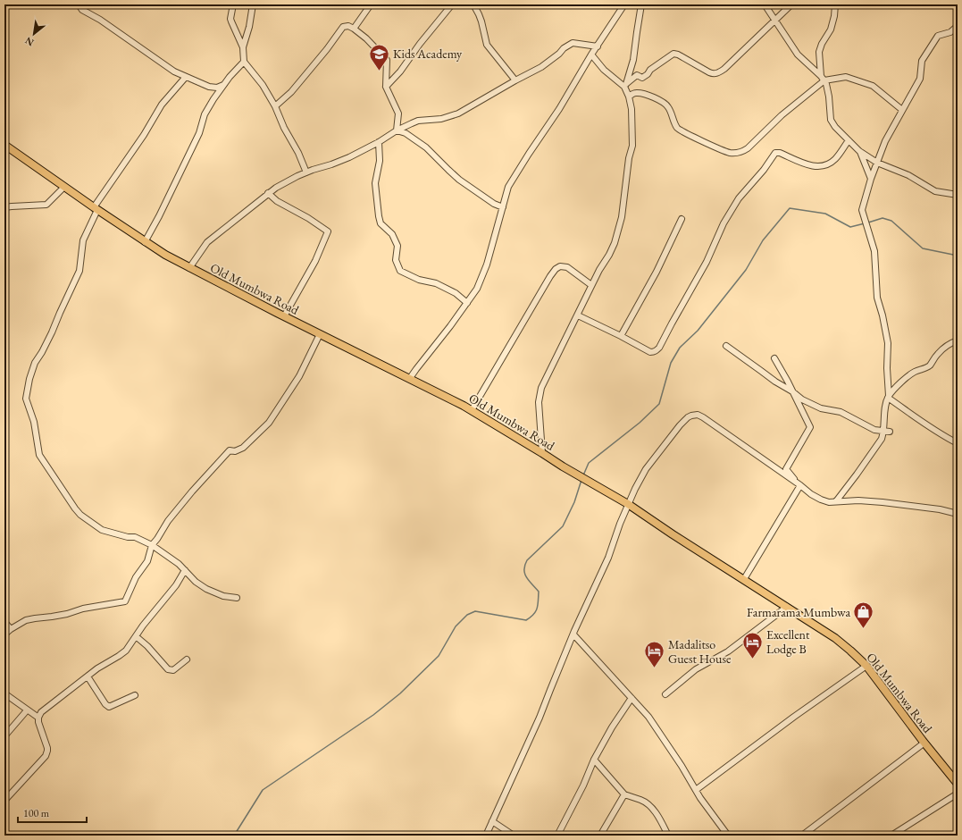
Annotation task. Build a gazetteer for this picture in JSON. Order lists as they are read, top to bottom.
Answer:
{
  "streets": {
    "main road": ["Old Mumbwa Road"]
  },
  "places": {
    "school or university": ["Kids Academy"],
    "shop": ["Farmarama Mumbwa"],
    "hotel": ["Excellent Lodge B", "Madalitso Guest House"]
  },
  "scale_bar": "100 m",
  "north": "bottom left"
}
